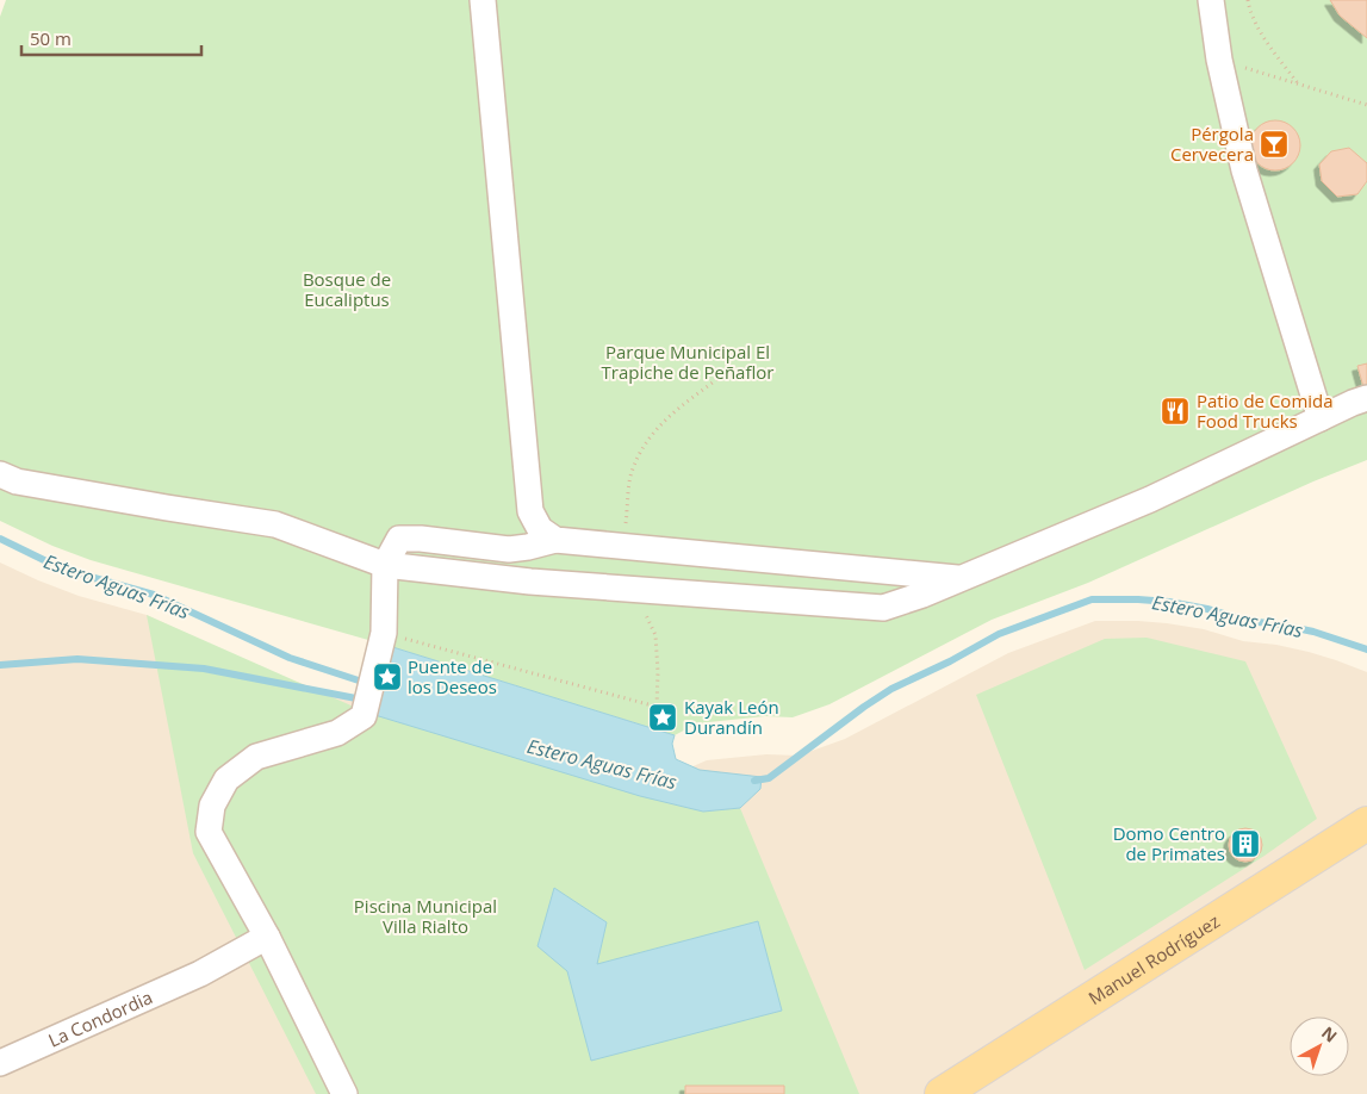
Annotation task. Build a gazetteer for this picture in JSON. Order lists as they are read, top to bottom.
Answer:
{
  "streets": {
    "main road": ["Manuel Rodríguez"],
    "street": ["La Condordia"]
  },
  "water": ["Estero Aguas Frías"],
  "parks": ["Bosque de Eucaliptus", "Parque Municipal El Trapiche de Peñaflor", "Piscina Municipal Villa Rialto"],
  "places": {
    "bar": ["Pérgola Cervecera"],
    "restaurant": ["Patio de Comida Food Trucks"],
    "place": ["Puente de los Deseos", "Kayak León Durandín"],
    "building": ["Domo Centro de Primates"]
  },
  "scale_bar": "50 m",
  "north": "top right"
}
